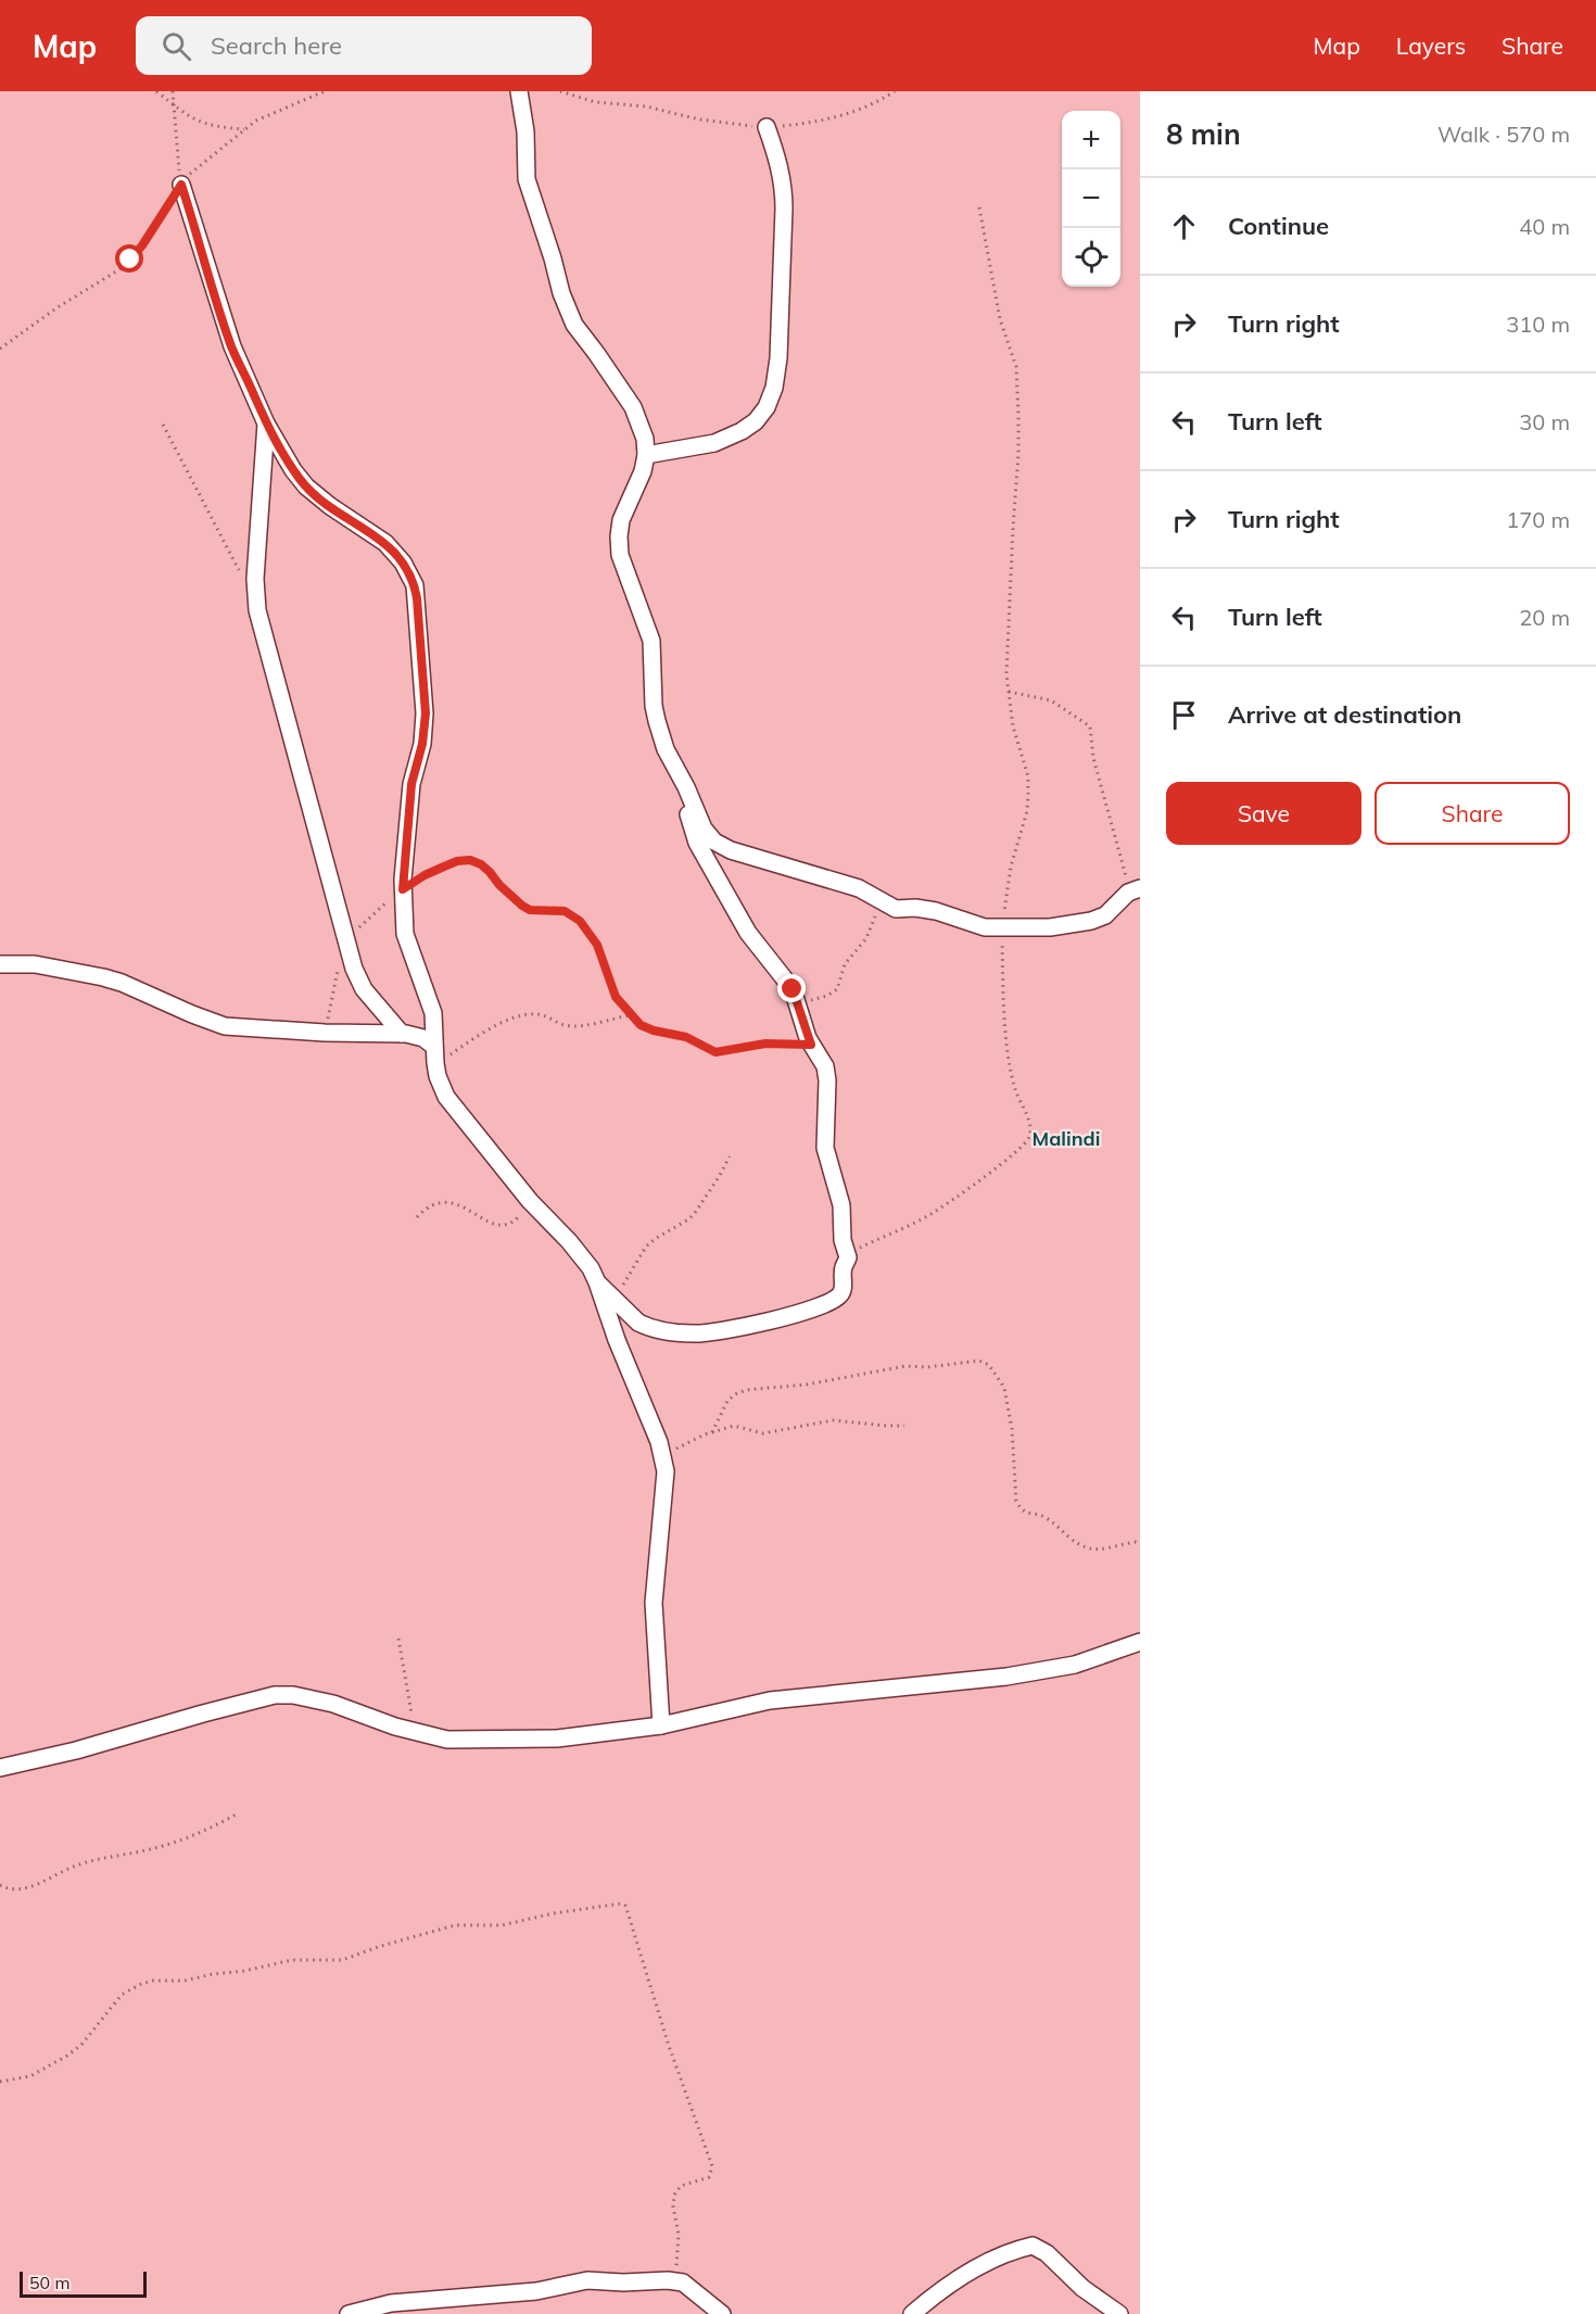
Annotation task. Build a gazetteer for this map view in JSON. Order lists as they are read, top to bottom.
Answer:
{
  "districts": ["Malindi"],
  "scale_bar": "50 m",
  "page": {
    "header": "Map",
    "search": "Search here",
    "nav": ["Map", "Layers", "Share"],
    "heading": ["8 min", "Walk · 570 m"],
    "map_buttons": ["+", "−"],
    "list": [
      ["Continue", "40 m"],
      ["Turn right", "310 m"],
      ["Turn left", "30 m"],
      ["Turn right", "170 m"],
      ["Turn left", "20 m"],
      "Arrive at destination"
    ],
    "buttons": ["Save", "Share"],
    "scale": "50 m"
  }
}
